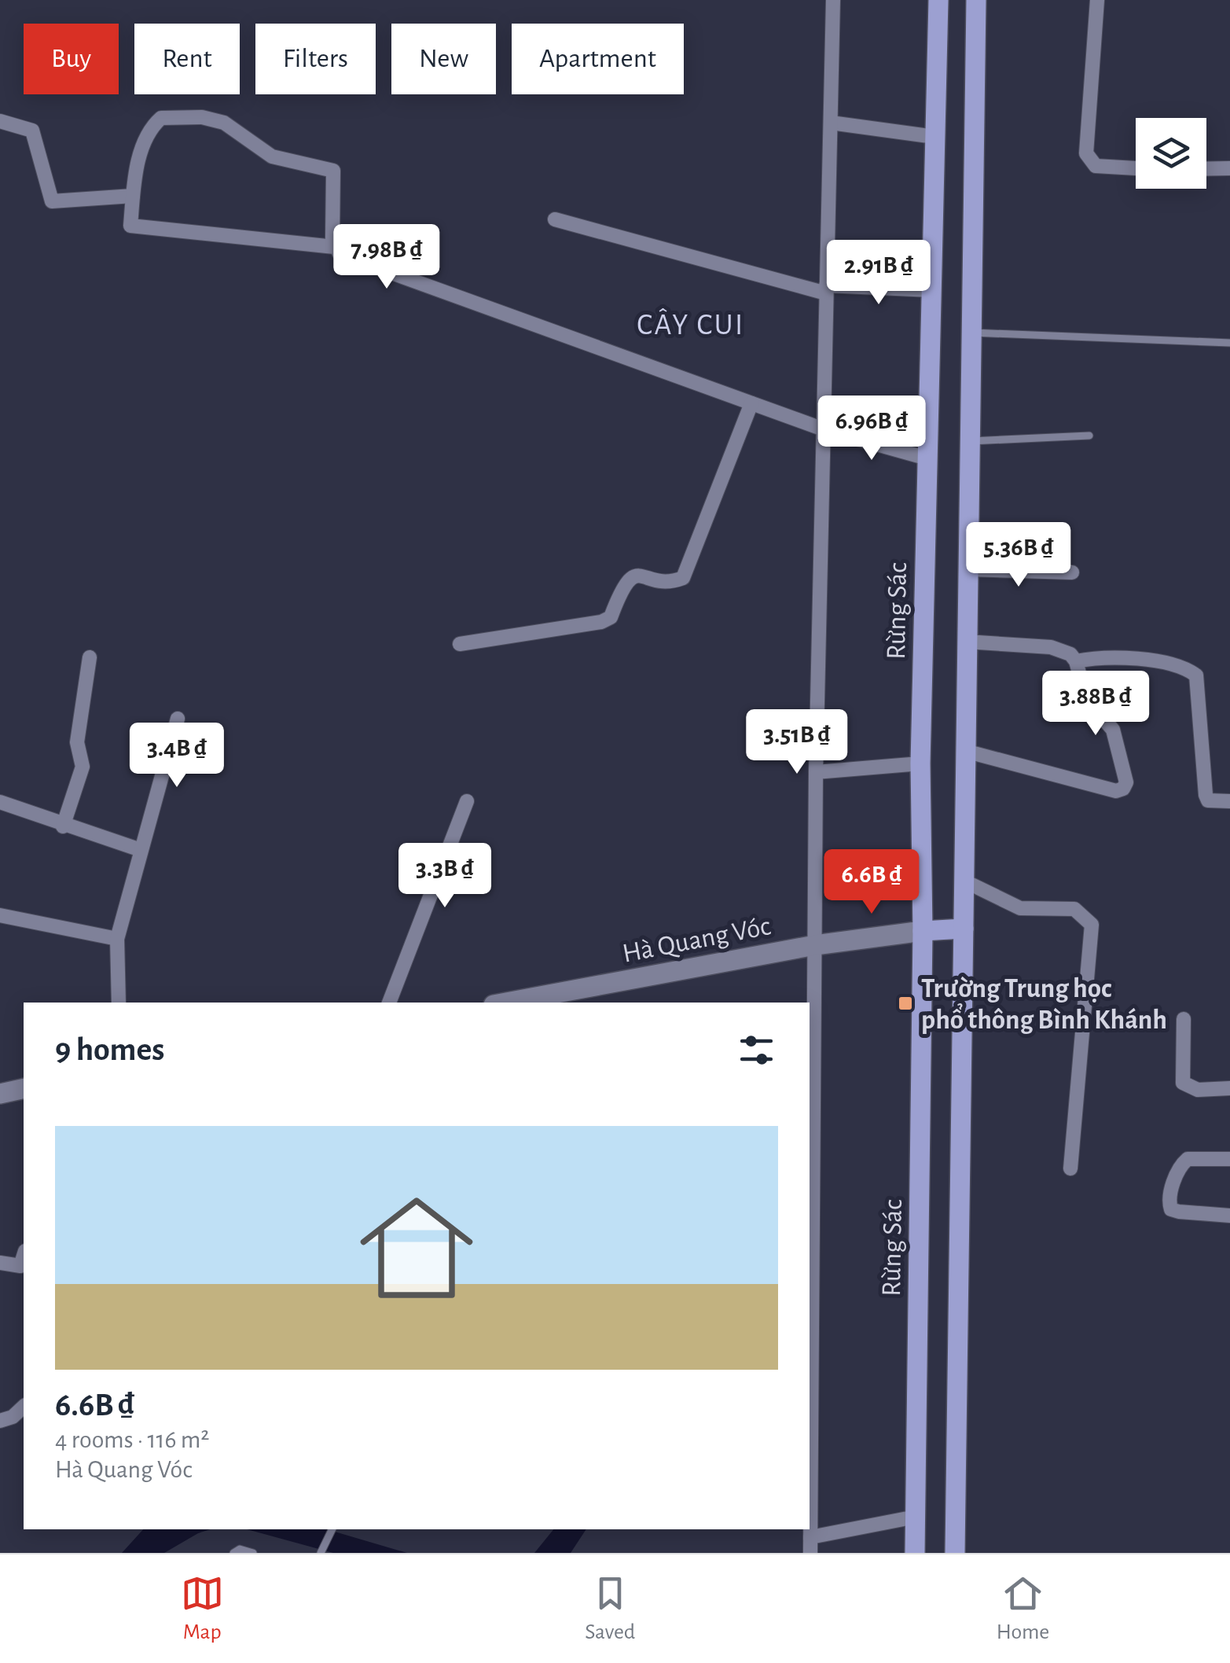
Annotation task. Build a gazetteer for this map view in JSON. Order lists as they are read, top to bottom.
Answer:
{
  "streets": {
    "main road": ["Rừng Sác"],
    "street": ["Hà Quang Vóc"]
  },
  "crossings": [
    ["Rừng Sác", "Hà Quang Vóc"]
  ],
  "districts": ["CÂY CUI"],
  "places": {
    "transit": ["Trường Trung học phổ thông Bình Khánh"]
  },
  "page": {
    "chip": [
      "Buy",
      "Rent",
      "Filters",
      "New",
      "Apartment"
    ],
    "price": [
      "7.98B ₫",
      "2.91B ₫",
      "6.96B ₫",
      "5.36B ₫",
      "3.88B ₫",
      "3.51B ₫",
      "3.4B ₫",
      "3.3B ₫",
      "6.6B ₫"
    ],
    "heading": "9 homes",
    "list": [
      {
        "name": "6.6B ₫",
        "note": "4 rooms · 116 m² · Hà Quang Vóc"
      }
    ],
    "tabs": ["Map", "Saved", "Home"]
  }
}
